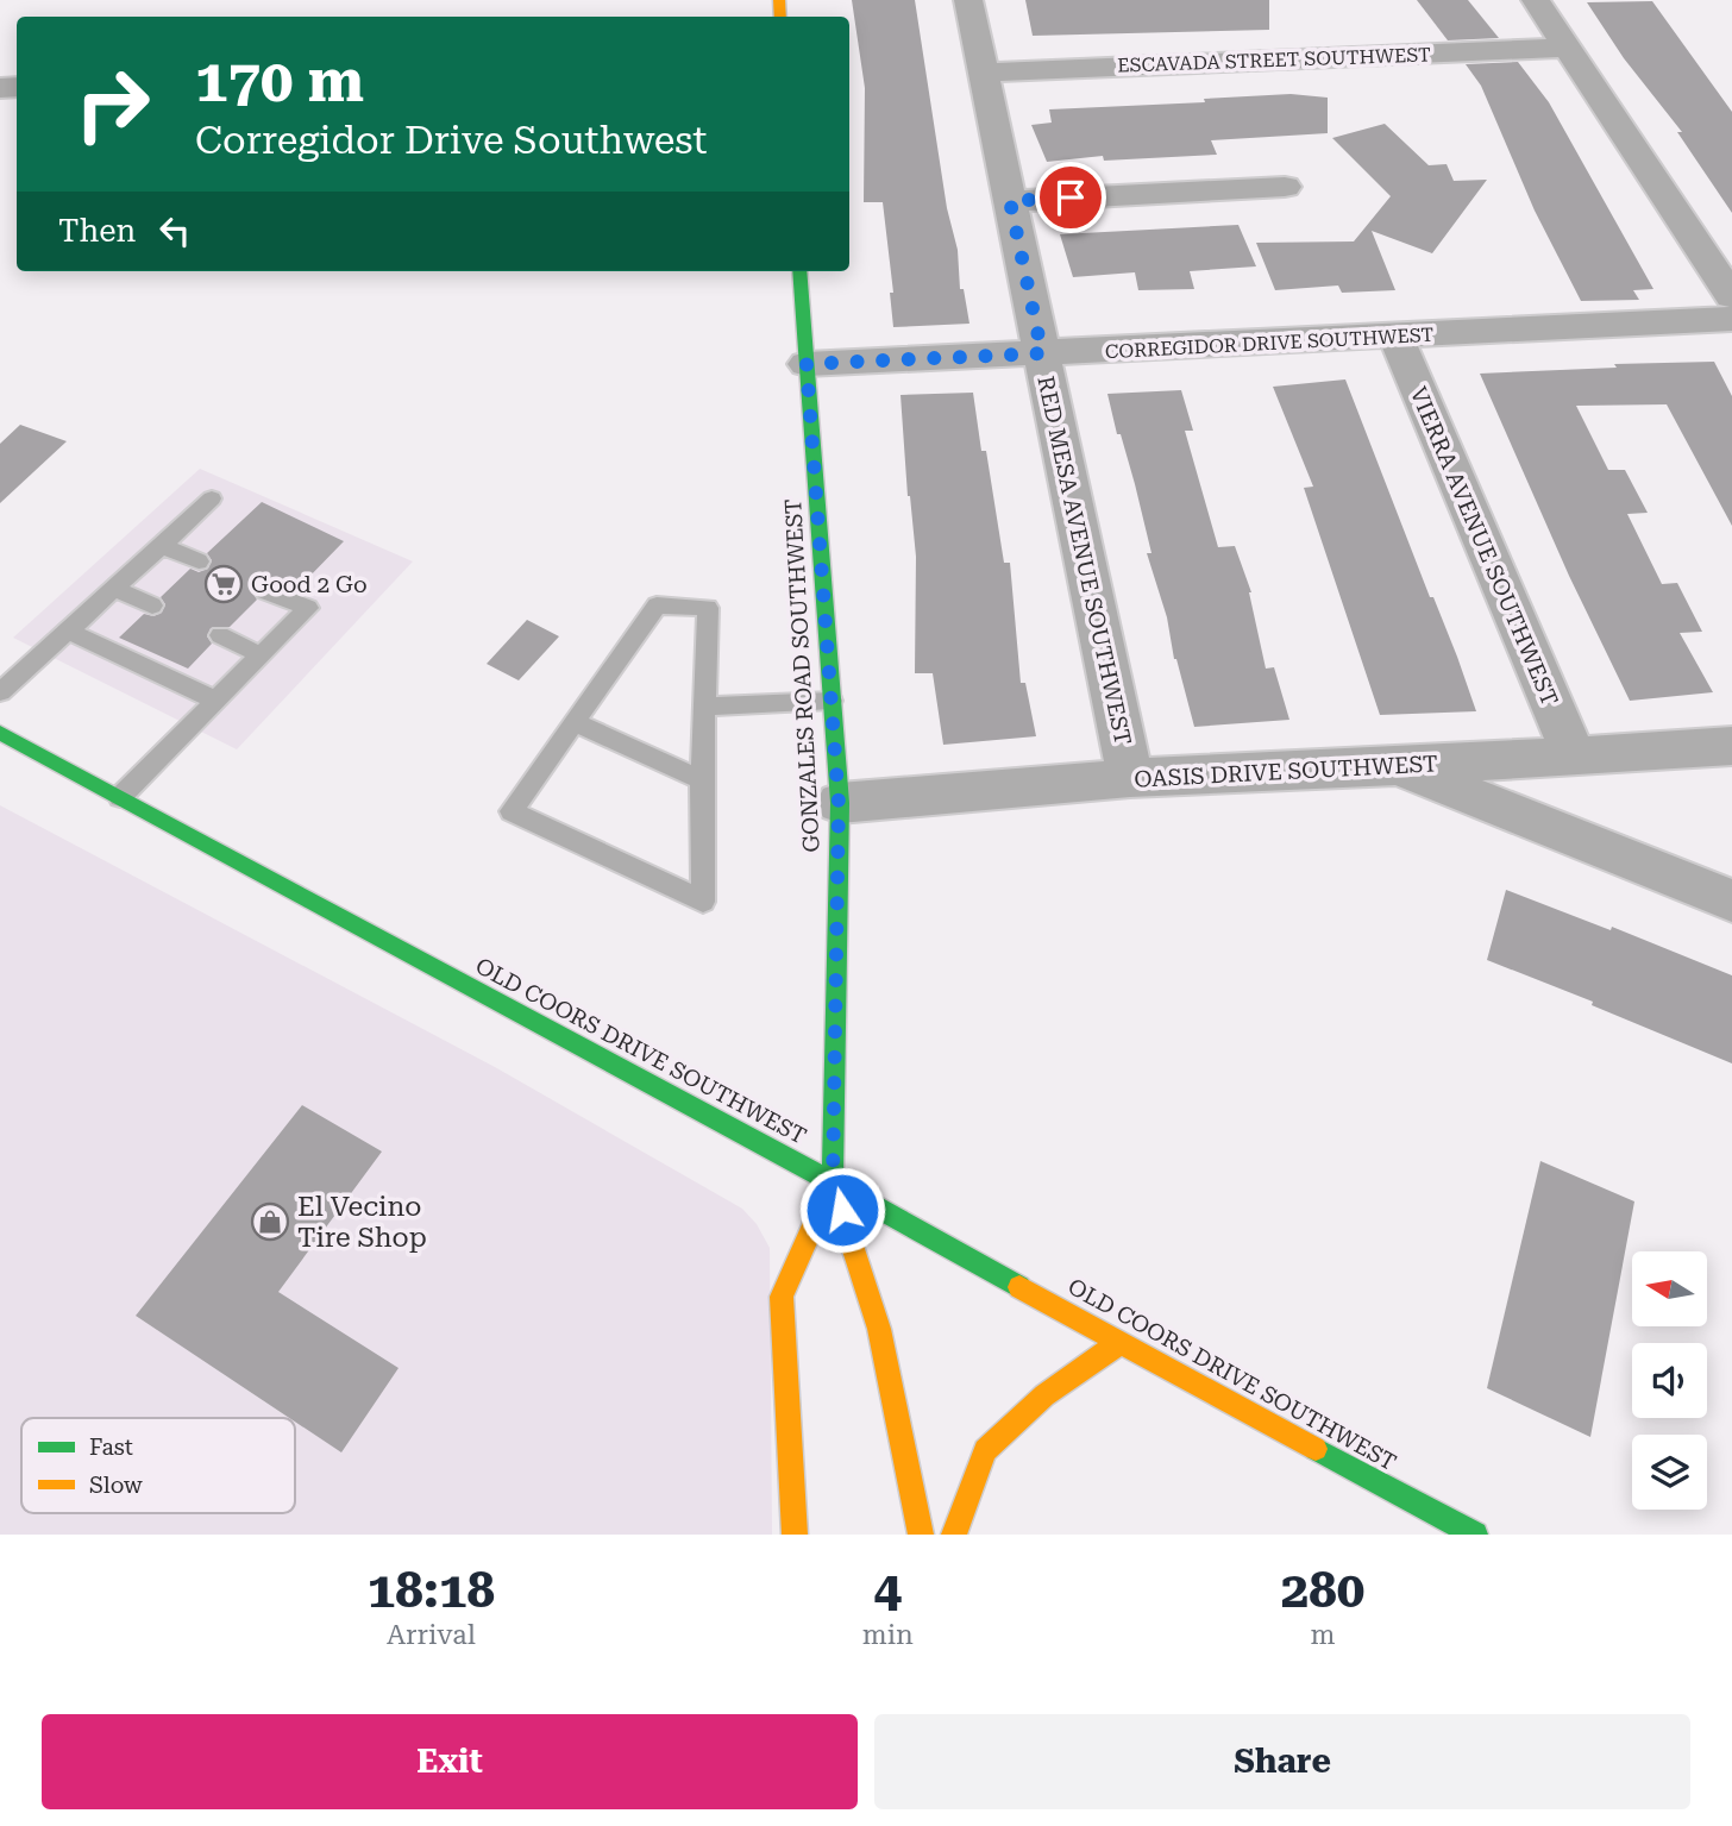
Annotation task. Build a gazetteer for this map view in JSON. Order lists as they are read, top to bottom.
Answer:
{
  "streets": {
    "street": [
      "ESCAVADA STREET SOUTHWEST",
      "CORREGIDOR DRIVE SOUTHWEST",
      "VIERRA AVENUE SOUTHWEST",
      "RED MESA AVENUE SOUTHWEST",
      "GONZALES ROAD SOUTHWEST",
      "OASIS DRIVE SOUTHWEST",
      "OLD COORS DRIVE SOUTHWEST"
    ]
  },
  "crossings": [
    ["ESCAVADA STREET SOUTHWEST", "RED MESA AVENUE SOUTHWEST"],
    ["CORREGIDOR DRIVE SOUTHWEST", "VIERRA AVENUE SOUTHWEST"],
    ["CORREGIDOR DRIVE SOUTHWEST", "RED MESA AVENUE SOUTHWEST"],
    ["CORREGIDOR DRIVE SOUTHWEST", "GONZALES ROAD SOUTHWEST"],
    ["VIERRA AVENUE SOUTHWEST", "OASIS DRIVE SOUTHWEST"],
    ["RED MESA AVENUE SOUTHWEST", "OASIS DRIVE SOUTHWEST"],
    ["GONZALES ROAD SOUTHWEST", "OASIS DRIVE SOUTHWEST"],
    ["GONZALES ROAD SOUTHWEST", "OLD COORS DRIVE SOUTHWEST"]
  ],
  "places": {
    "supermarket": ["Good 2 Go"],
    "shop": ["El Vecino Tire Shop"]
  },
  "legend": ["Fast", "Slow"],
  "north": "left",
  "page": {
    "turn": ["170 m", "Corregidor Drive Southwest"],
    "then": "Then",
    "eta": [
      "18:18",
      "Arrival",
      "4",
      "min",
      "280",
      "m"
    ],
    "buttons": ["Exit", "Share"]
  }
}
